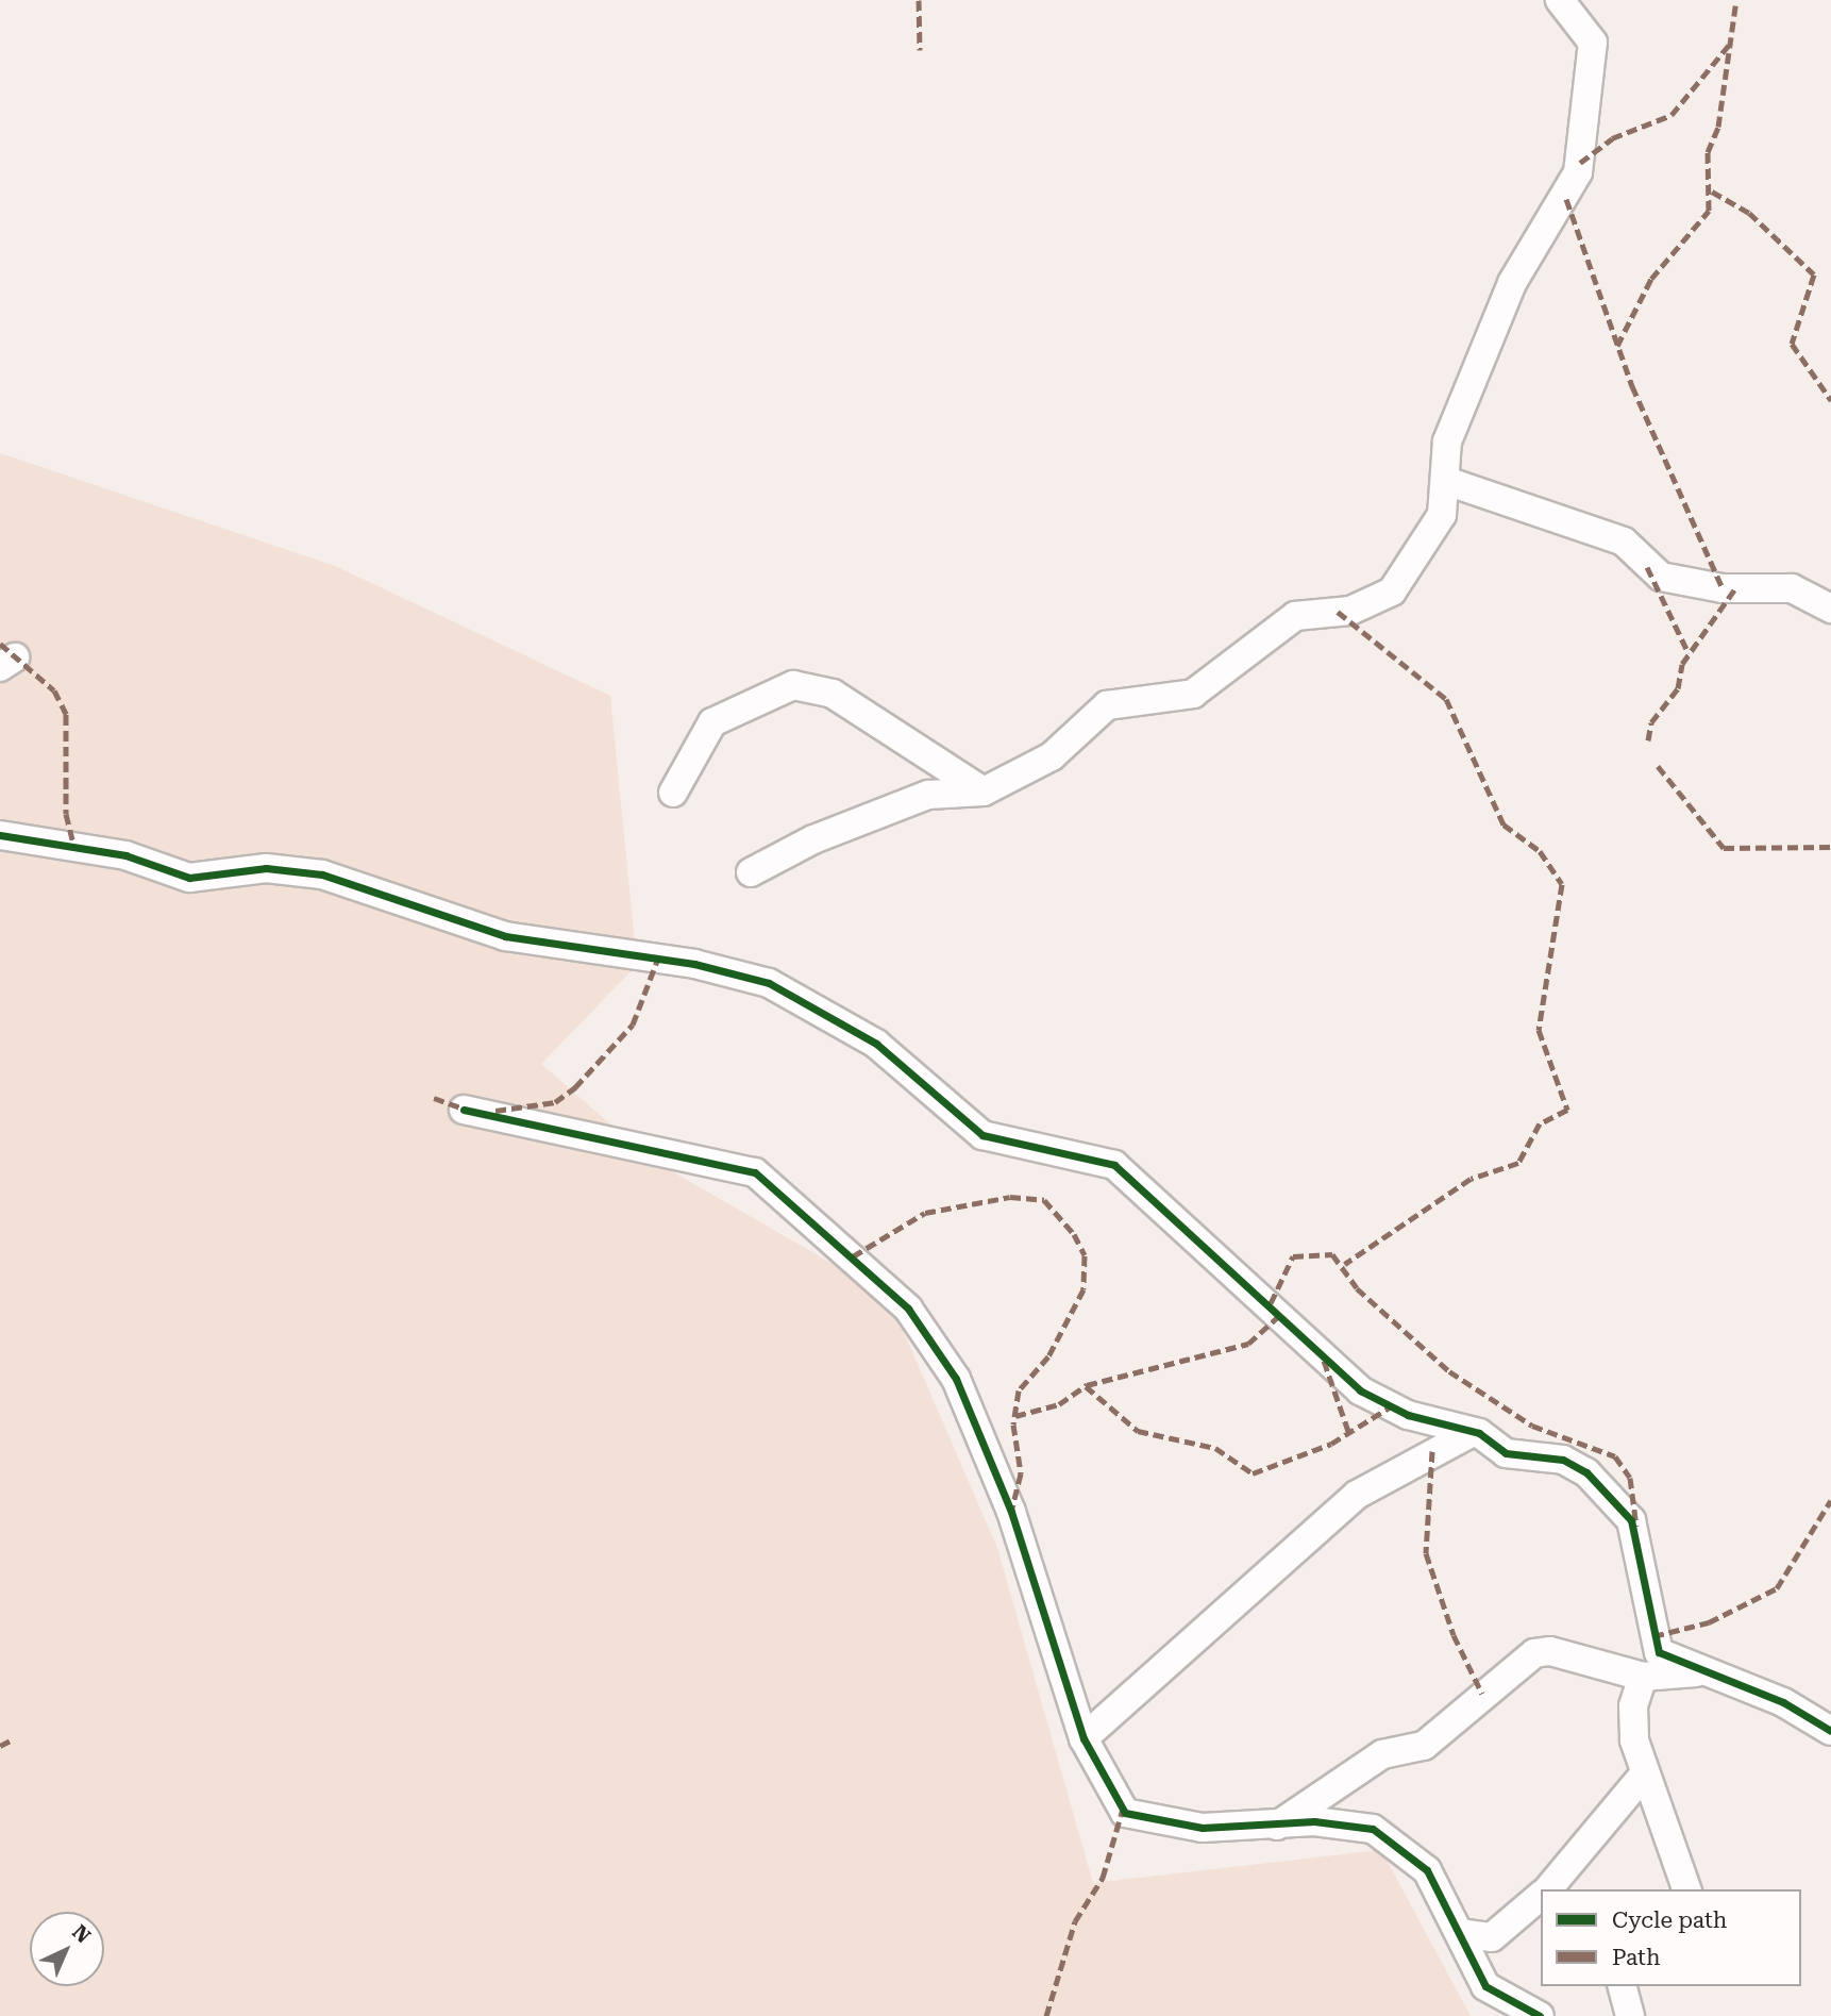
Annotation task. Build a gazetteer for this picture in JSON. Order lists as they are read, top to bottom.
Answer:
{
  "legend": ["Cycle path", "Path"],
  "north": "top right"
}
